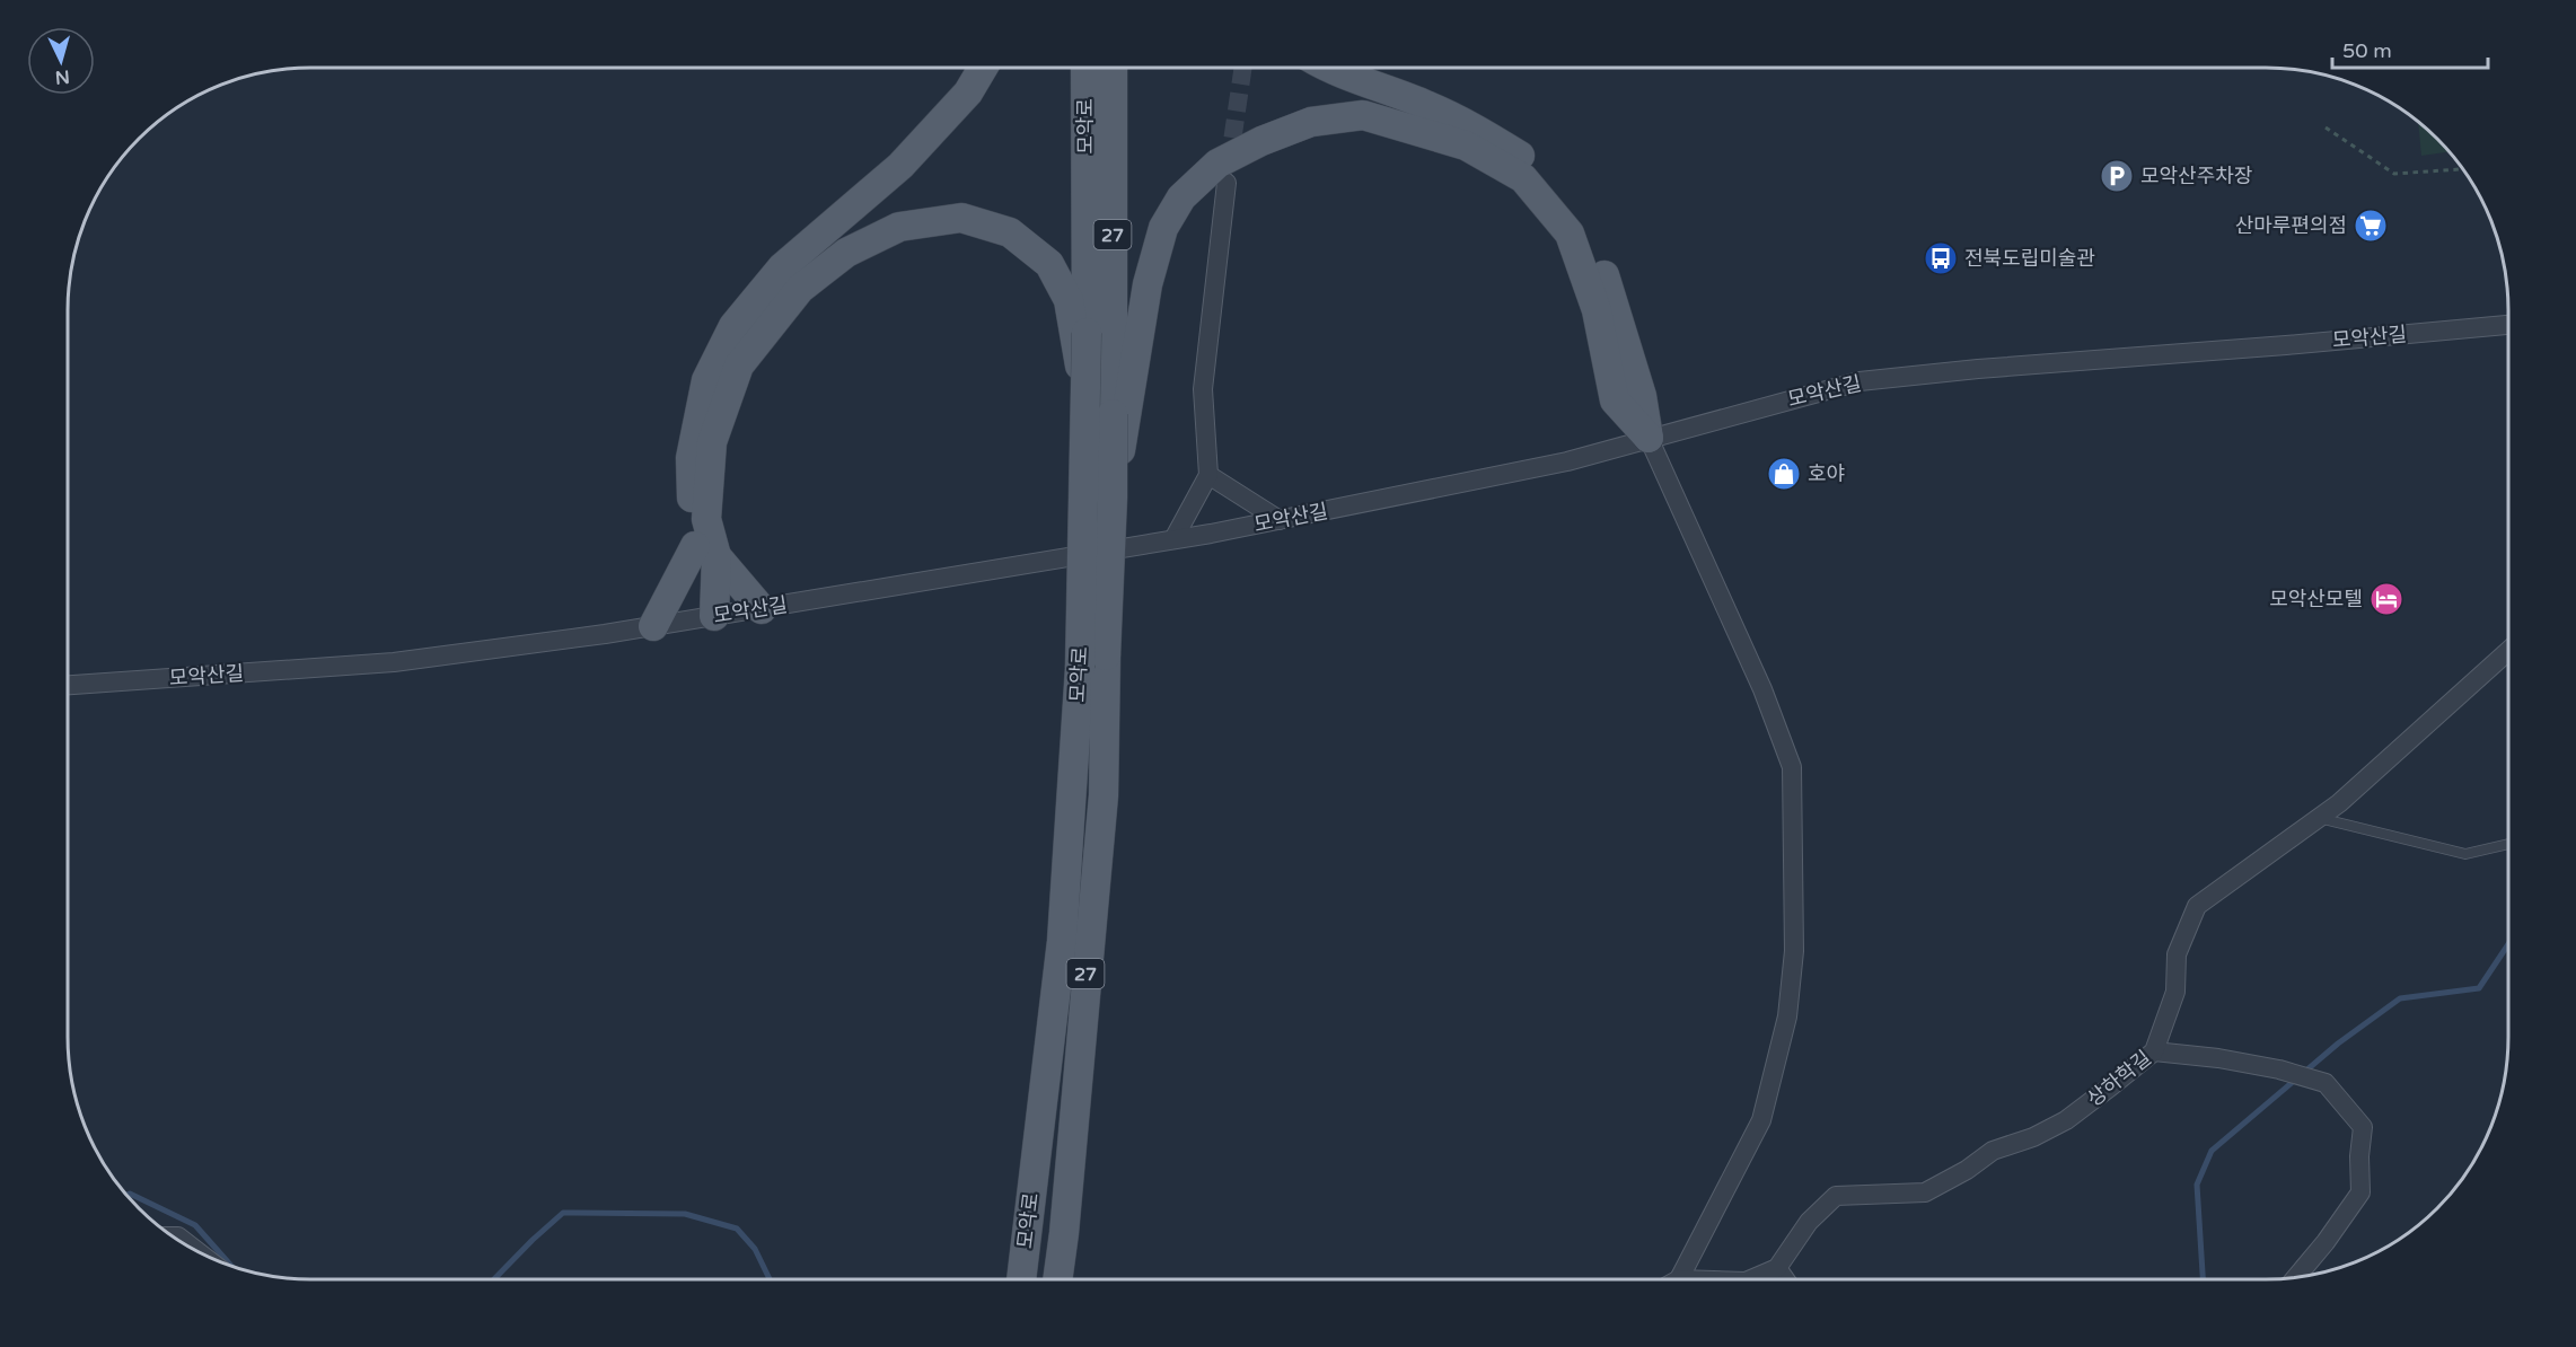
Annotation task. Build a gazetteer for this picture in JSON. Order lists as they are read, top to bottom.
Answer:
{
  "streets": {
    "main road": ["모악로", "27"],
    "street": ["모악산길", "상하학길"]
  },
  "places": {
    "parking": ["모악산주차장"],
    "supermarket": ["산마루편의점"],
    "bus stop": ["전북도립미술관"],
    "shop": ["호야"],
    "hotel": ["모악산모텔"]
  },
  "scale_bar": "50 m",
  "north": "bottom"
}
